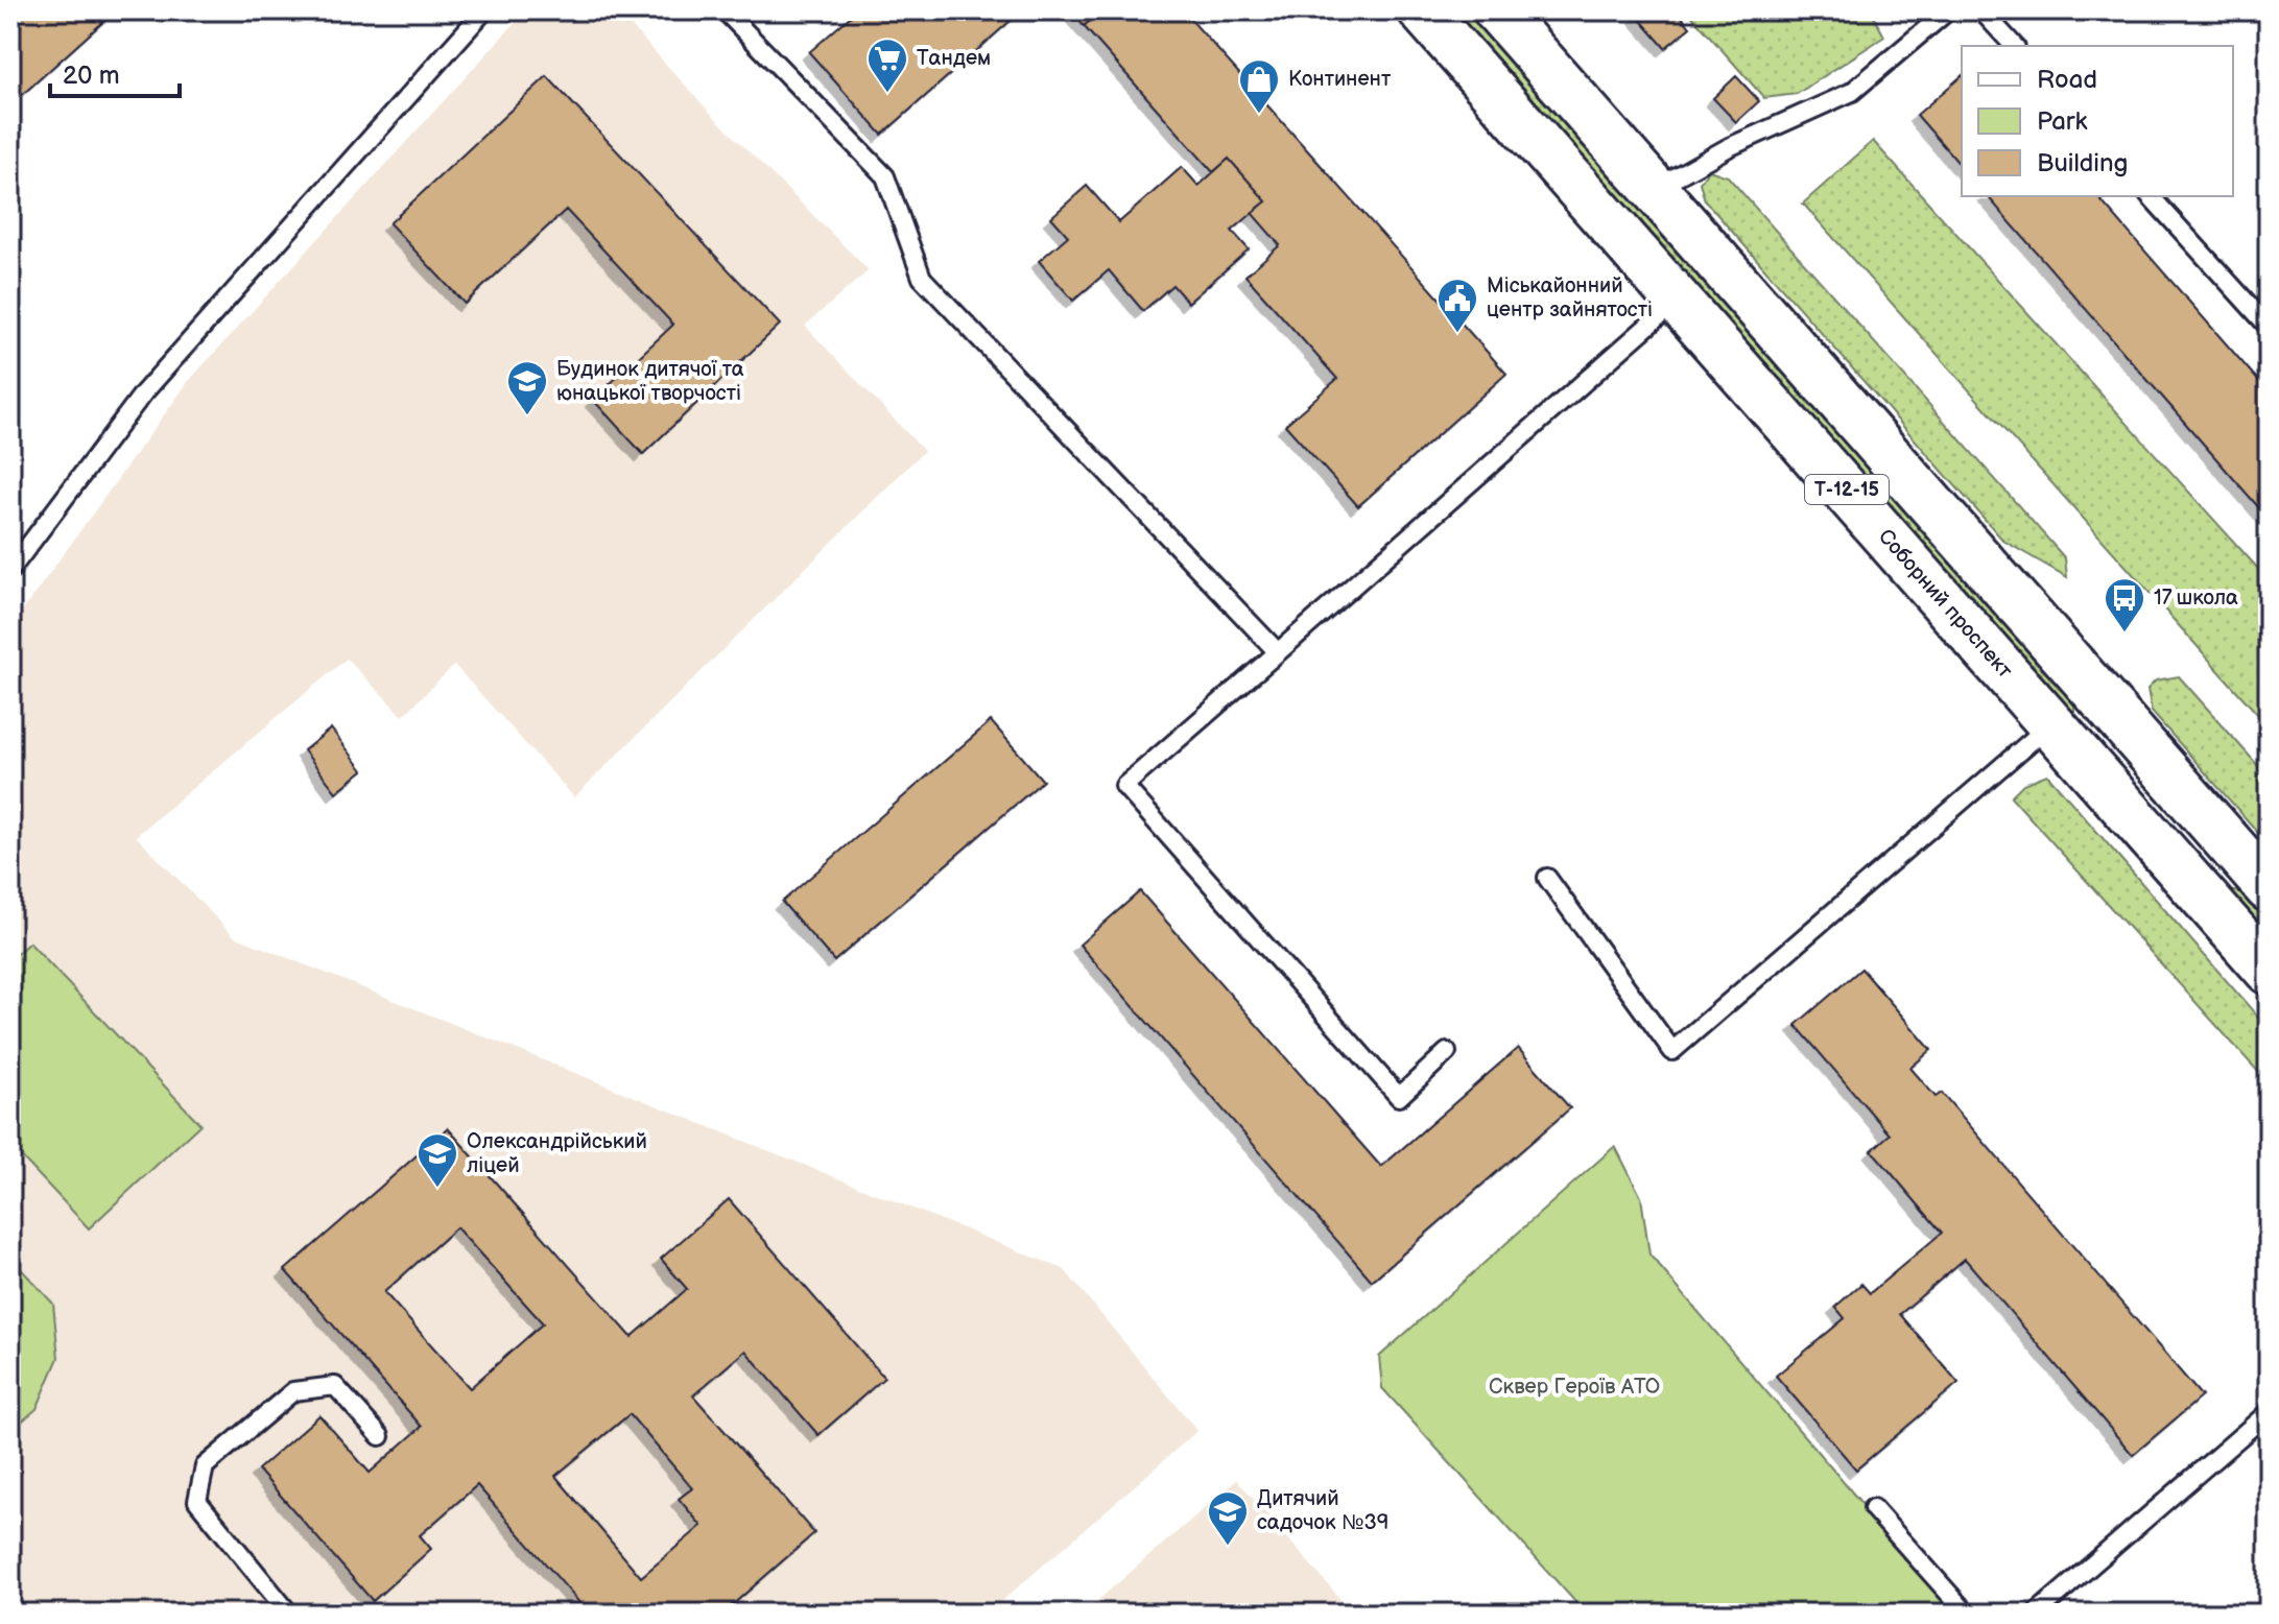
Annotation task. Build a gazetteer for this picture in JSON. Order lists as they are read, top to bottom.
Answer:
{
  "streets": {
    "main road": ["Т-12-15", "Соборний проспект"]
  },
  "parks": ["Сквер Героїв АТО"],
  "places": {
    "supermarket": ["Тандем"],
    "shop": ["Континент"],
    "public building": ["Міськайонний центр зайнятості"],
    "school or university": ["Будинок дитячої та юнацької творчості", "Олександрійський ліцей", "Дитячий садочок №39"],
    "bus stop": ["17 школа"]
  },
  "legend": ["Road", "Park", "Building"],
  "scale_bar": "20 m"
}
